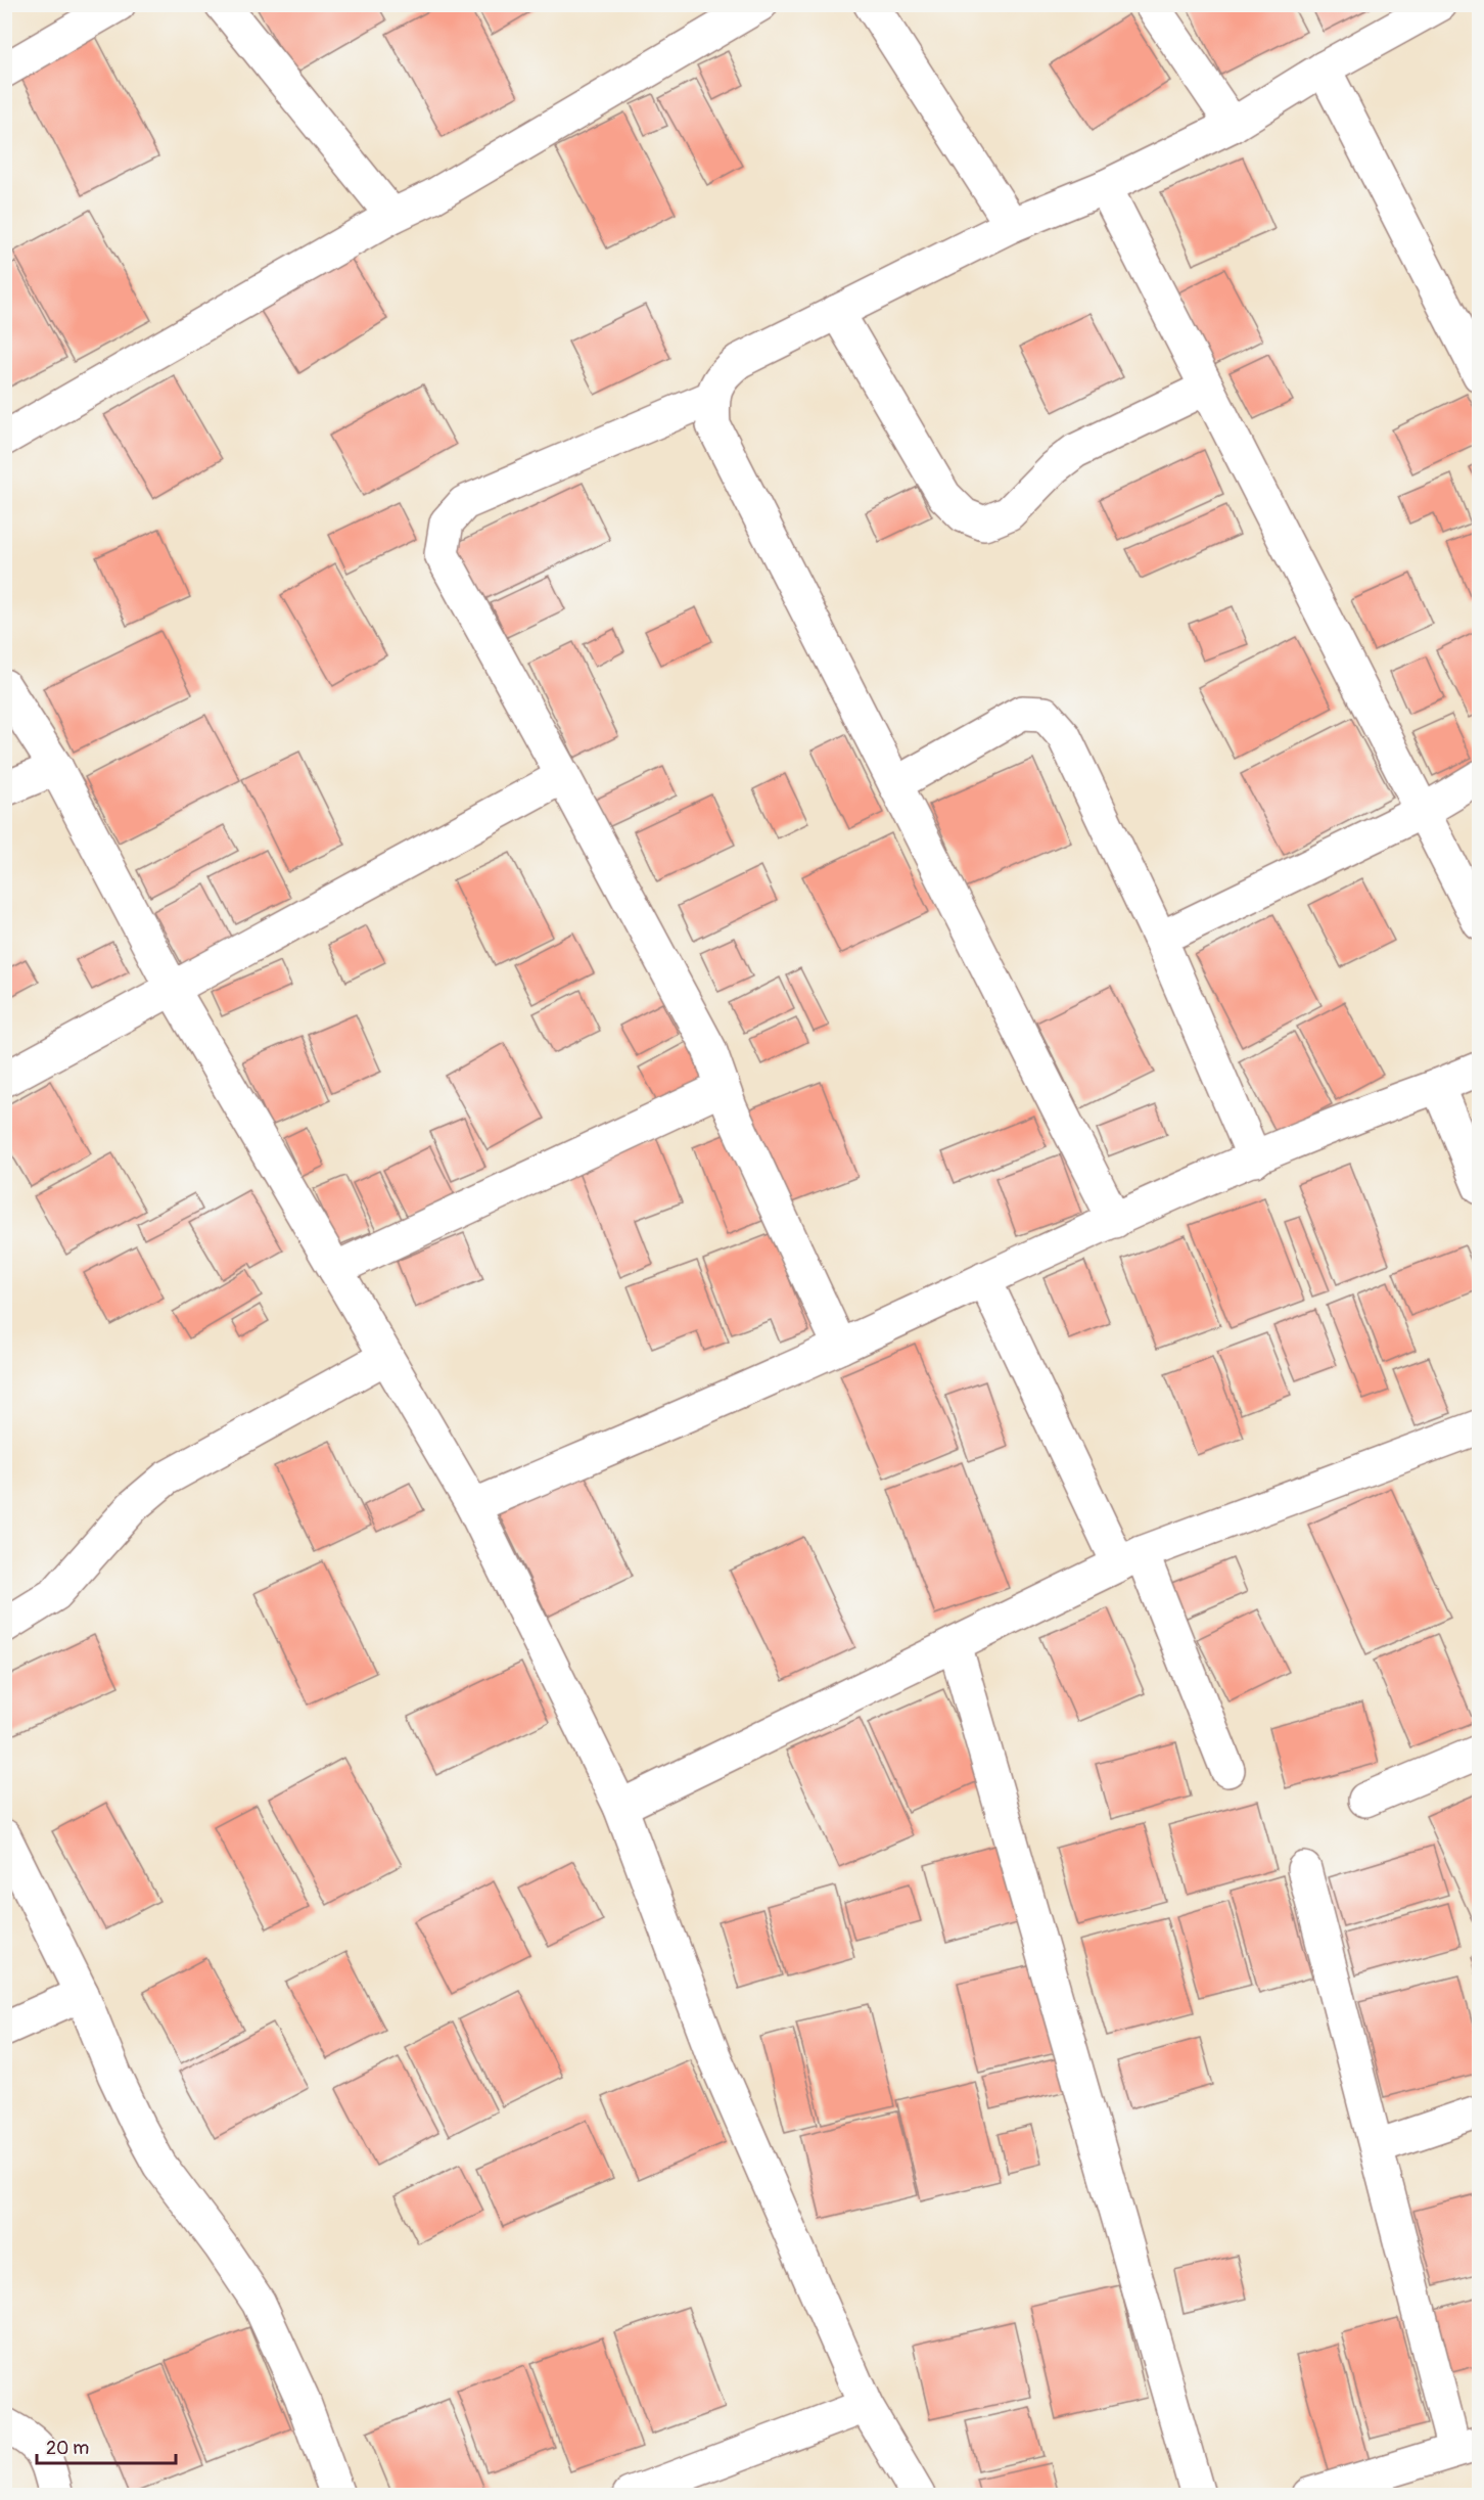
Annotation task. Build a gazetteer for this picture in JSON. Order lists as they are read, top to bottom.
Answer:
{
  "scale_bar": "20 m"
}
